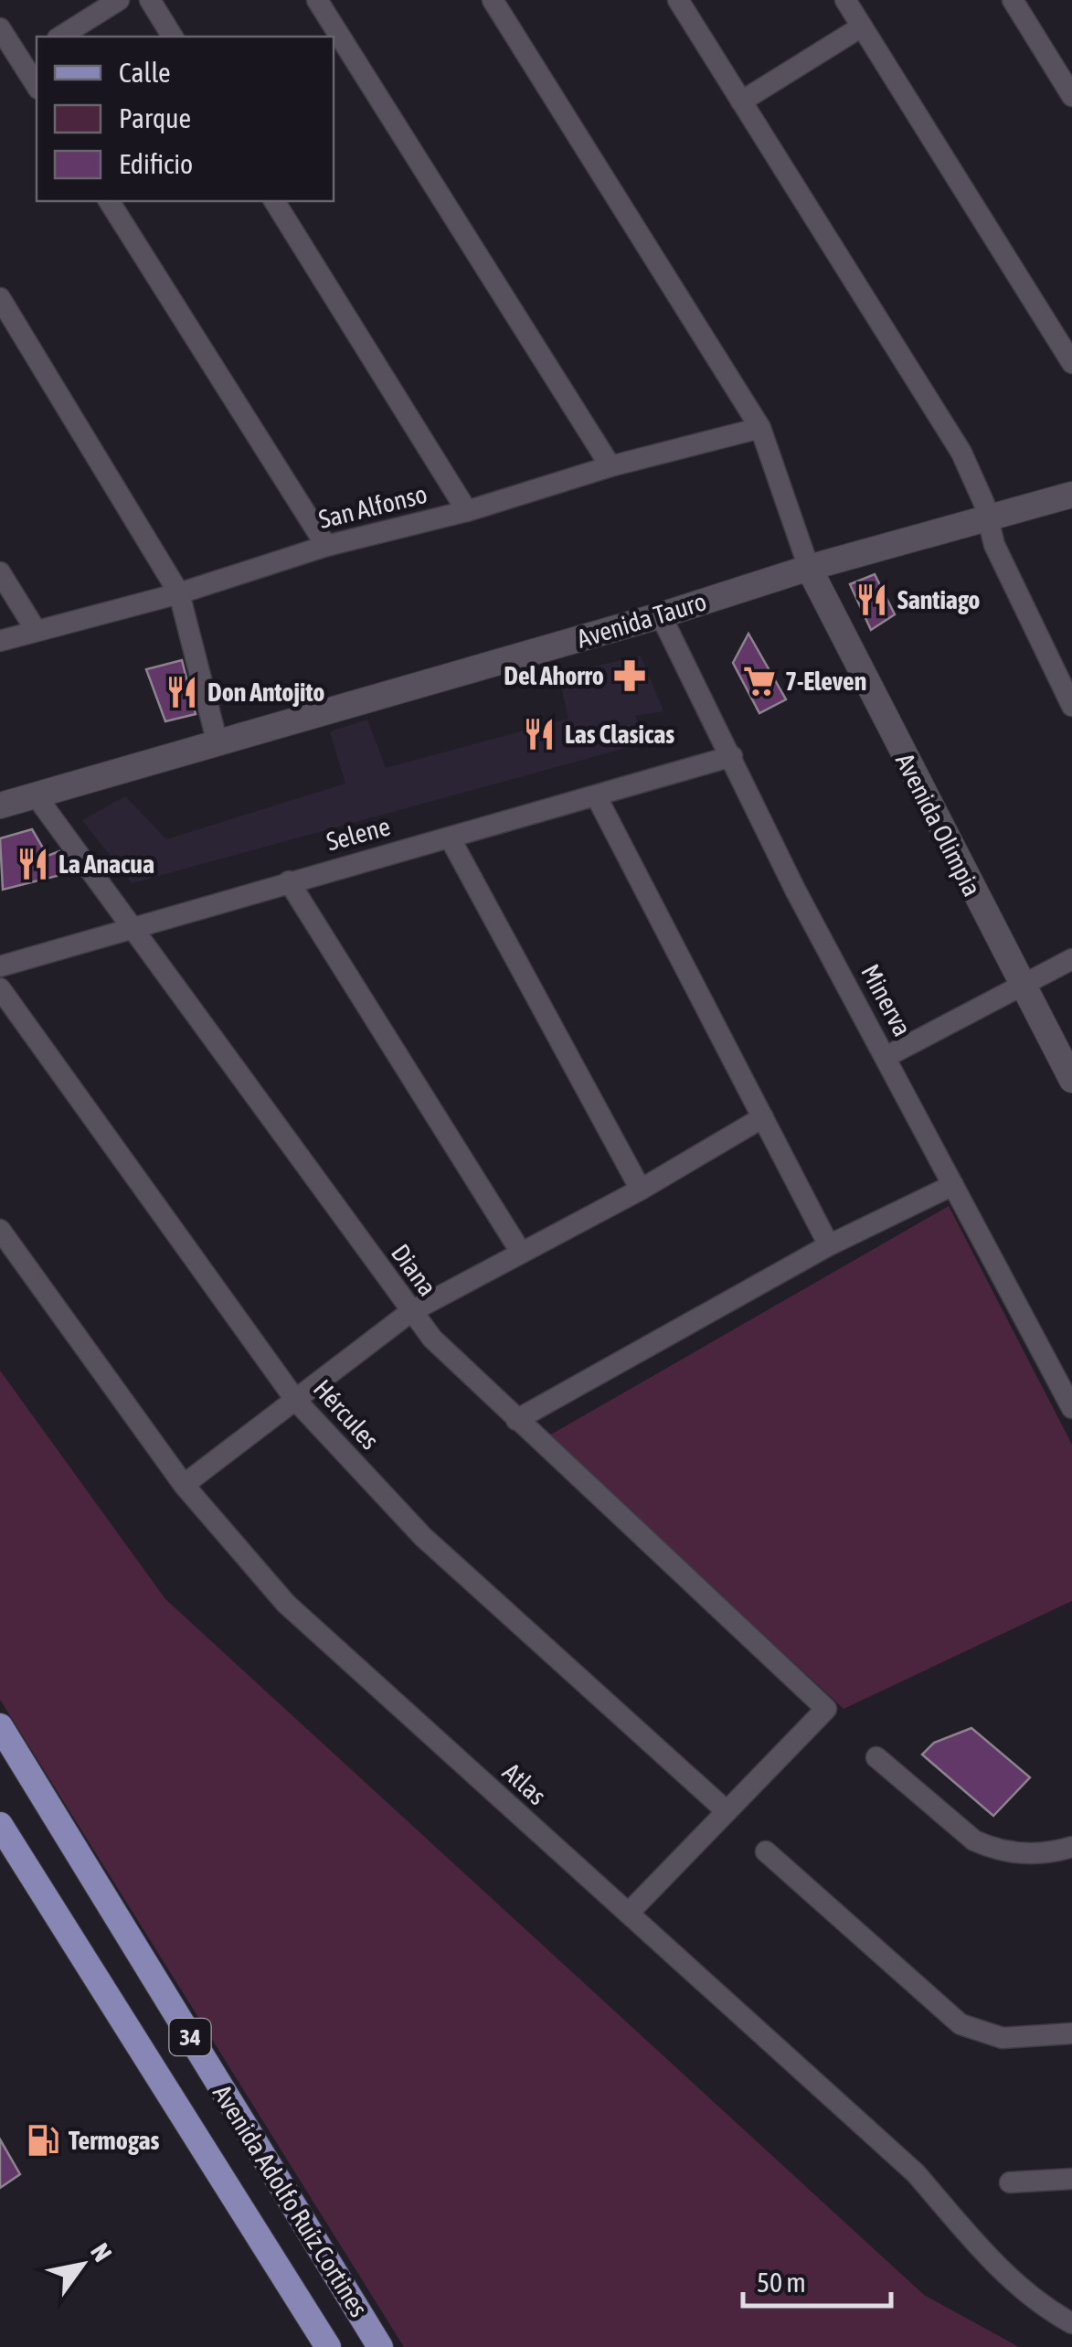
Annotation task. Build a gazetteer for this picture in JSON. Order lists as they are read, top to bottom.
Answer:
{
  "streets": {
    "main road": ["34", "Avenida Adolfo Ruíz Cortines"],
    "street": [
      "San Alfonso",
      "Avenida Tauro",
      "Avenida Olimpia",
      "Selene",
      "Minerva",
      "Diana",
      "Hércules",
      "Atlas"
    ]
  },
  "crossings": [
    ["Avenida Tauro", "Avenida Olimpia"],
    ["Avenida Tauro", "Minerva"],
    ["Avenida Tauro", "Diana"],
    ["Selene", "Minerva"],
    ["Selene", "Diana"],
    ["Diana", "Hércules"]
  ],
  "places": {
    "restaurant": [
      "Santiago",
      "Don Antojito",
      "Las Clasicas",
      "La Anacua"
    ],
    "pharmacy": ["Del Ahorro"],
    "supermarket": ["7-Eleven"],
    "fuel station": ["Termogas"]
  },
  "legend": ["Calle", "Parque", "Edificio"],
  "scale_bar": "50 m",
  "north": "top right"
}
